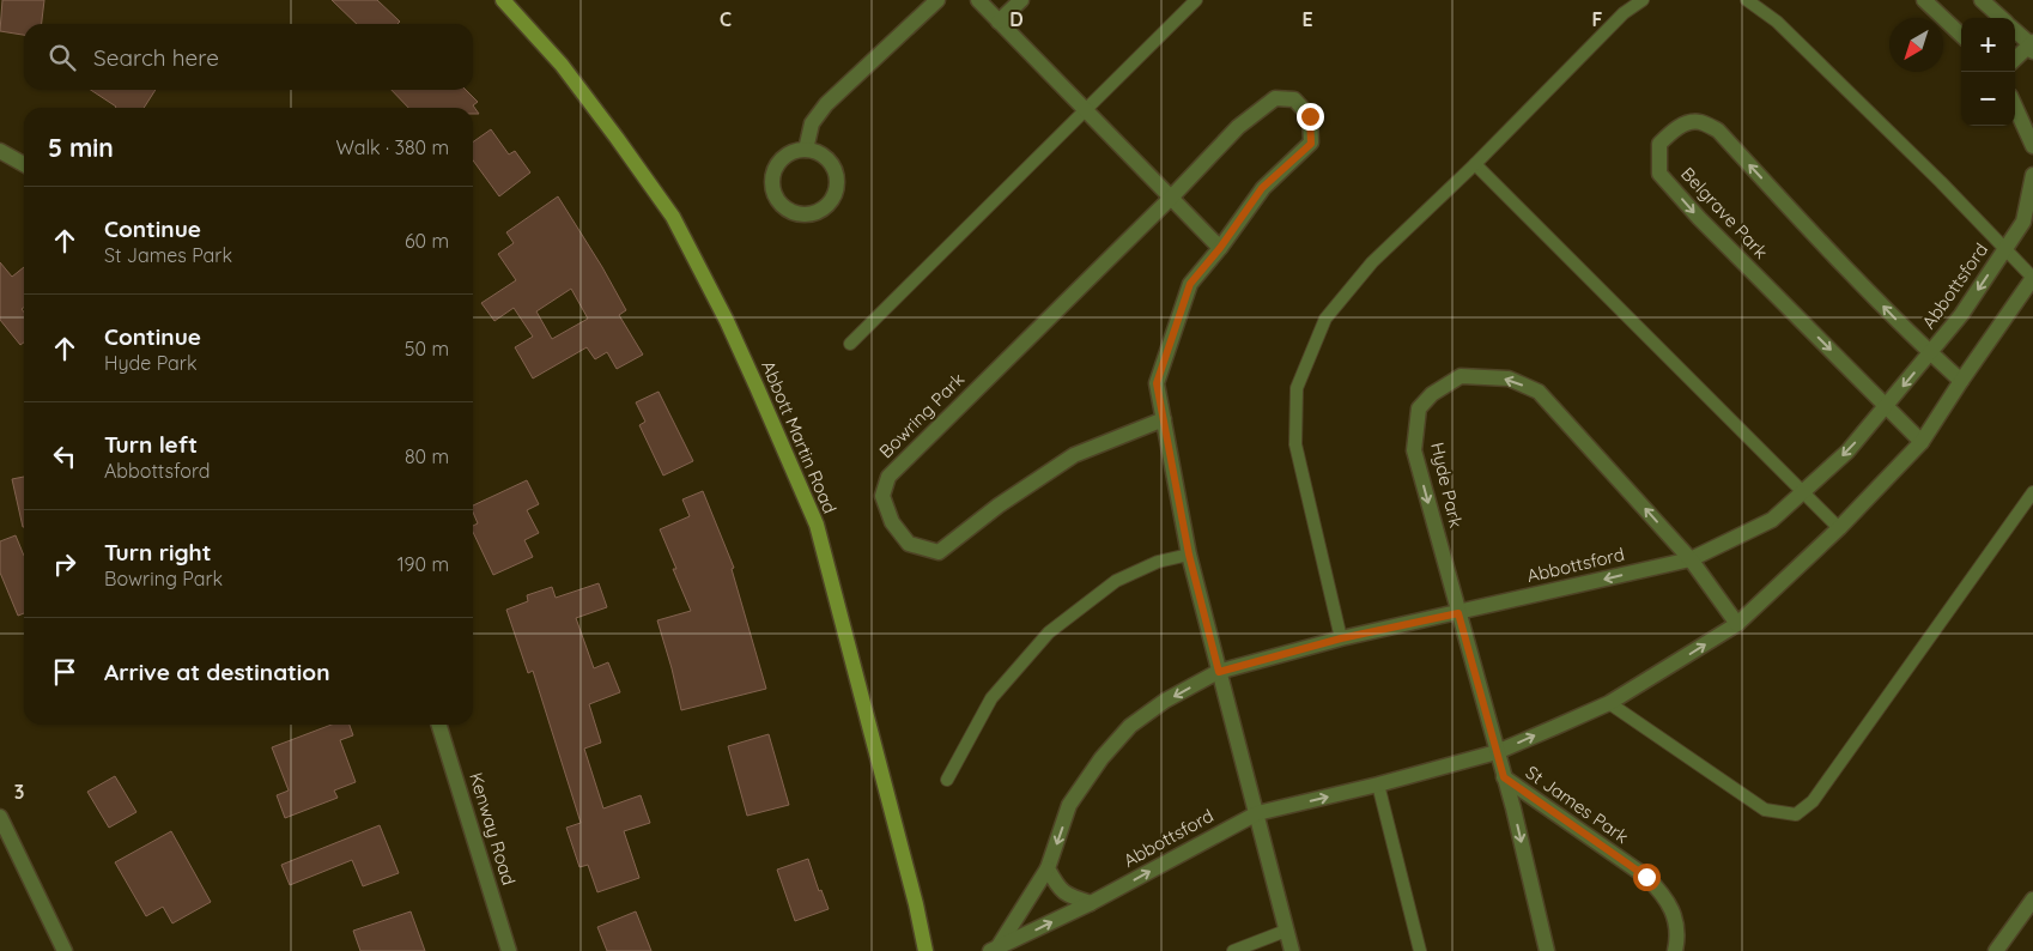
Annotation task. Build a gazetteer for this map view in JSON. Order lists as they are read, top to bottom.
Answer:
{
  "streets": {
    "main road": ["Abbott Martin Road"],
    "street": [
      "Belgrave Park",
      "Abbottsford",
      "Bowring Park",
      "Hyde Park",
      "St James Park",
      "Kenway Road"
    ]
  },
  "crossings": [
    ["Belgrave Park", "Abbottsford"],
    ["Abbottsford", "Bowring Park"],
    ["Abbottsford", "Hyde Park"],
    ["Abbottsford", "St James Park"],
    ["Hyde Park", "St James Park"]
  ],
  "one_way": ["St James Park"],
  "north": "bottom left",
  "page": {
    "map_buttons": ["+", "−"],
    "search": "Search here",
    "heading": ["5 min", "Walk · 380 m"],
    "list": [
      ["Continue", "St James Park", "60 m"],
      ["Continue", "Hyde Park", "50 m"],
      ["Turn left", "Abbottsford", "80 m"],
      ["Turn right", "Bowring Park", "190 m"],
      "Arrive at destination"
    ]
  },
  "grid": {
    "columns": [
      "C",
      "D",
      "E",
      "F"
    ],
    "rows": ["3"]
  }
}
